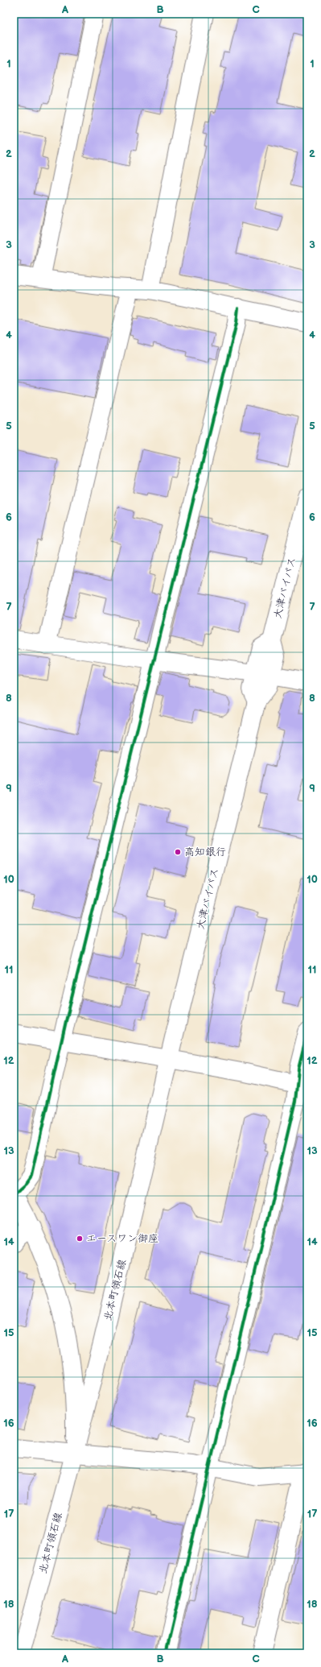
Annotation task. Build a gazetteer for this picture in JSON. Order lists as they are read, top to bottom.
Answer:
{
  "streets": {
    "street": ["大津バイパス", "北本町領石線"]
  },
  "crossings": [
    ["大津バイパス", "北本町領石線"]
  ],
  "places": ["高知銀行", "エースワン御座"],
  "grid": {
    "columns": ["A", "B", "C"],
    "rows": [
      "1",
      "2",
      "3",
      "4",
      "5",
      "6",
      "7",
      "8",
      "9",
      "10",
      "11",
      "12",
      "13",
      "14",
      "15",
      "16",
      "17",
      "18"
    ]
  }
}
